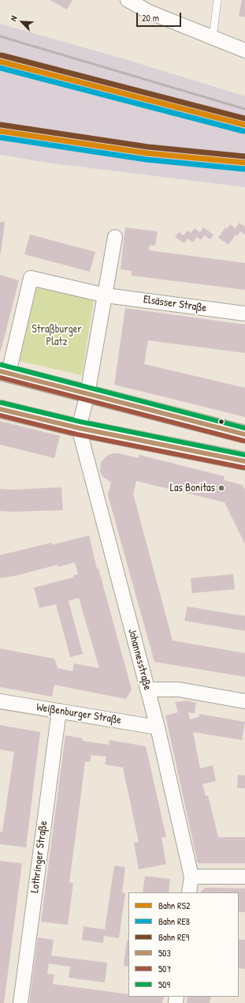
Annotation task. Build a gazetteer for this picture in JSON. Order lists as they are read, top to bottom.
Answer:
{
  "streets": {
    "street": [
      "Elsässer Straße",
      "Johannesstraße",
      "Weißenburger Straße",
      "Lothringer Straße"
    ]
  },
  "crossings": [
    ["Johannesstraße", "Weißenburger Straße"],
    ["Weißenburger Straße", "Lothringer Straße"]
  ],
  "parks": ["Straßburger Platz"],
  "places": ["Las Bonitas"],
  "lines": [
    "rail line RE9",
    "rail line RS2",
    "rail line RE8",
    "transit line 509",
    "transit line 503",
    "transit line 507"
  ],
  "legend": [
    "Bahn RS2",
    "Bahn RE8",
    "Bahn RE9",
    "503",
    "507",
    "509"
  ],
  "scale_bar": "20 m",
  "north": "top left"
}
